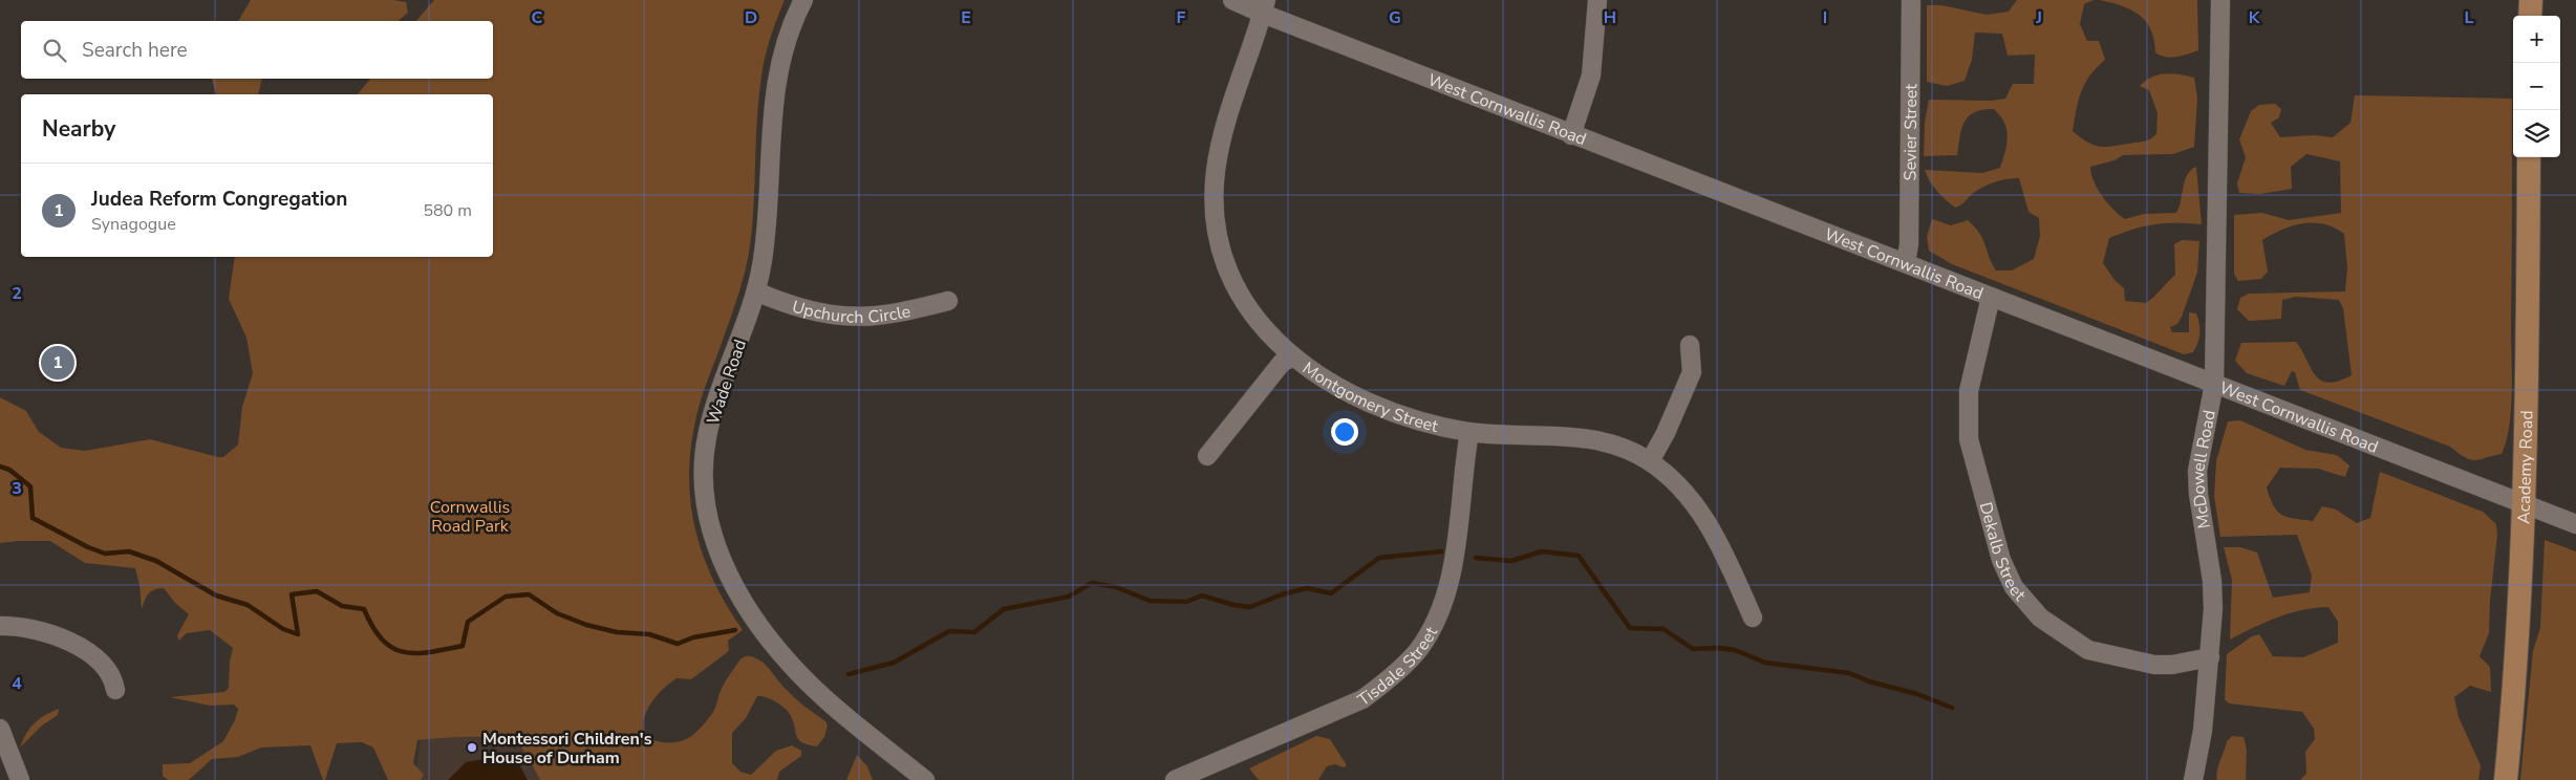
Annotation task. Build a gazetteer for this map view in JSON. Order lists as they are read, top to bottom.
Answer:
{
  "streets": {
    "main road": ["Academy Road"],
    "street": [
      "West Cornwallis Road",
      "Sevier Street",
      "Upchurch Circle",
      "Wade Road",
      "Montgomery Street",
      "McDowell Road",
      "Dekalb Street",
      "Tisdale Street"
    ]
  },
  "crossings": [
    ["West Cornwallis Road", "Sevier Street"],
    ["West Cornwallis Road", "Montgomery Street"],
    ["West Cornwallis Road", "Academy Road"],
    ["West Cornwallis Road", "McDowell Road"],
    ["West Cornwallis Road", "Dekalb Street"],
    ["Upchurch Circle", "Wade Road"],
    ["Montgomery Street", "Tisdale Street"],
    ["McDowell Road", "Dekalb Street"]
  ],
  "parks": ["Cornwallis Road Park"],
  "places": ["Montessori Children's House of Durham"],
  "page": {
    "map_buttons": ["+", "−"],
    "search": "Search here",
    "heading": "Nearby",
    "list": [
      {
        "mark": "1",
        "name": "Judea Reform Congregation",
        "note": "Synagogue",
        "value": "580 m"
      }
    ],
    "pins": "1"
  },
  "grid": {
    "columns": [
      "C",
      "D",
      "E",
      "F",
      "G",
      "H",
      "I",
      "J",
      "K",
      "L"
    ],
    "rows": ["2", "3", "4"]
  }
}
